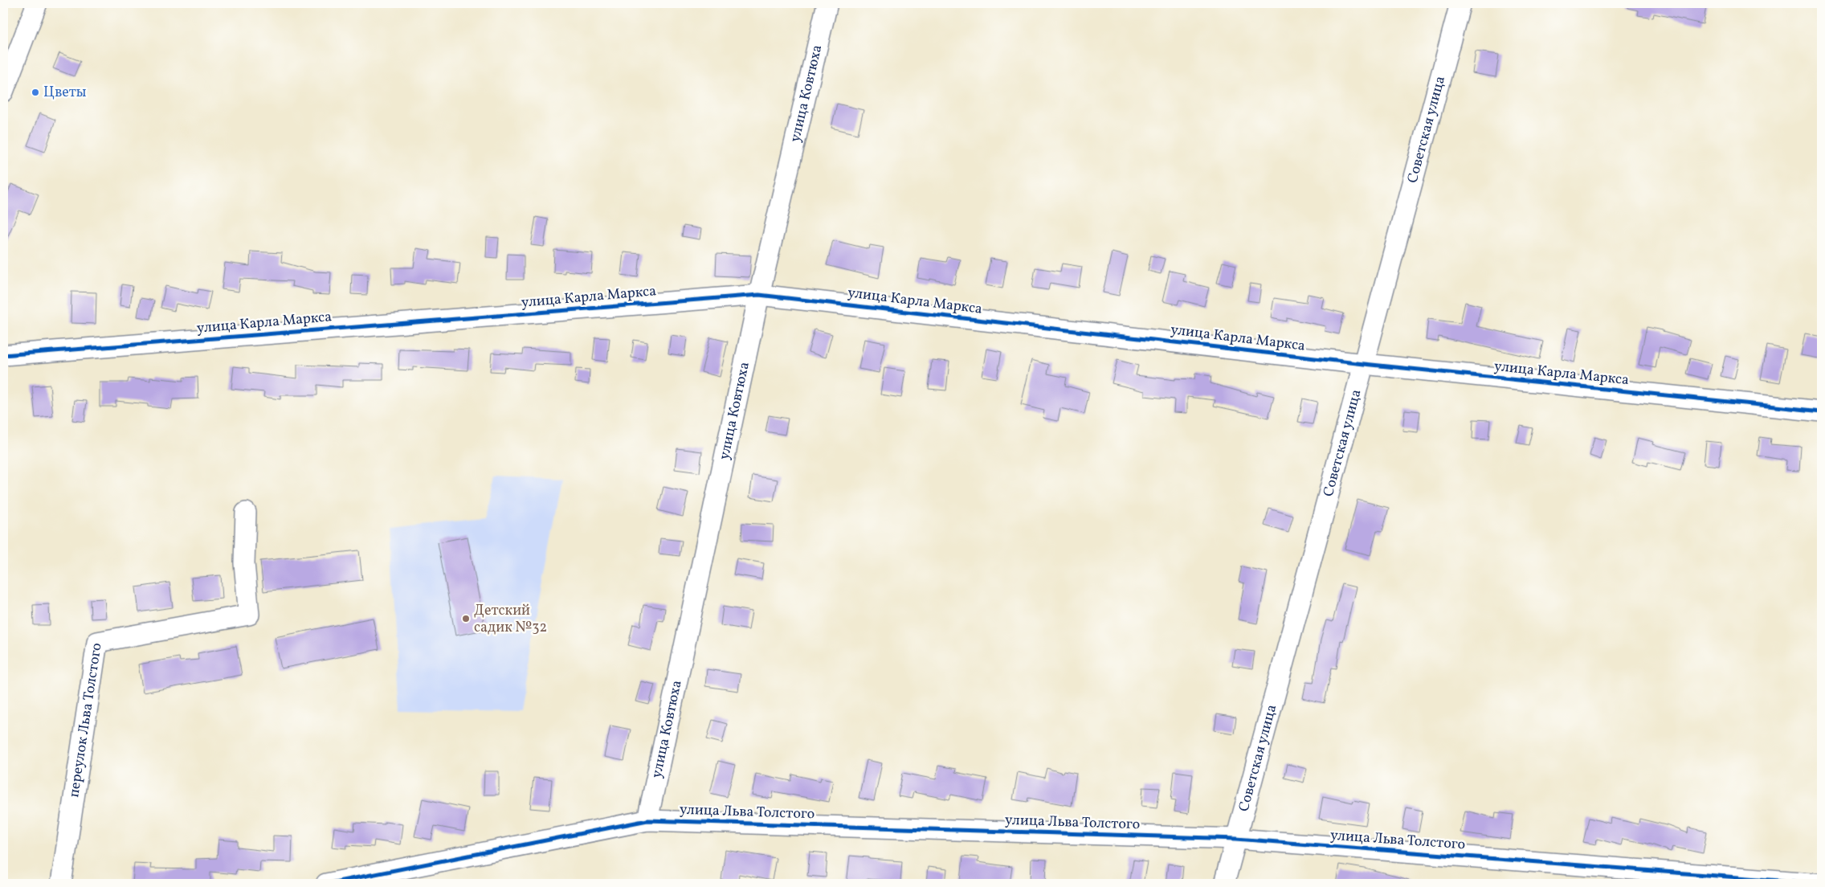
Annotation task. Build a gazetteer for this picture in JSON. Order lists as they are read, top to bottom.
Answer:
{
  "streets": {
    "street": [
      "улица Ковтюха",
      "Советская улица",
      "улица Карла Маркса",
      "переулок Льва Толстого",
      "улица Льва Толстого"
    ]
  },
  "crossings": [
    ["улица Ковтюха", "улица Карла Маркса"],
    ["улица Ковтюха", "улица Льва Толстого"],
    ["Советская улица", "улица Карла Маркса"],
    ["Советская улица", "улица Льва Толстого"]
  ],
  "places": ["Цветы", "Детский садик №32"]
}
